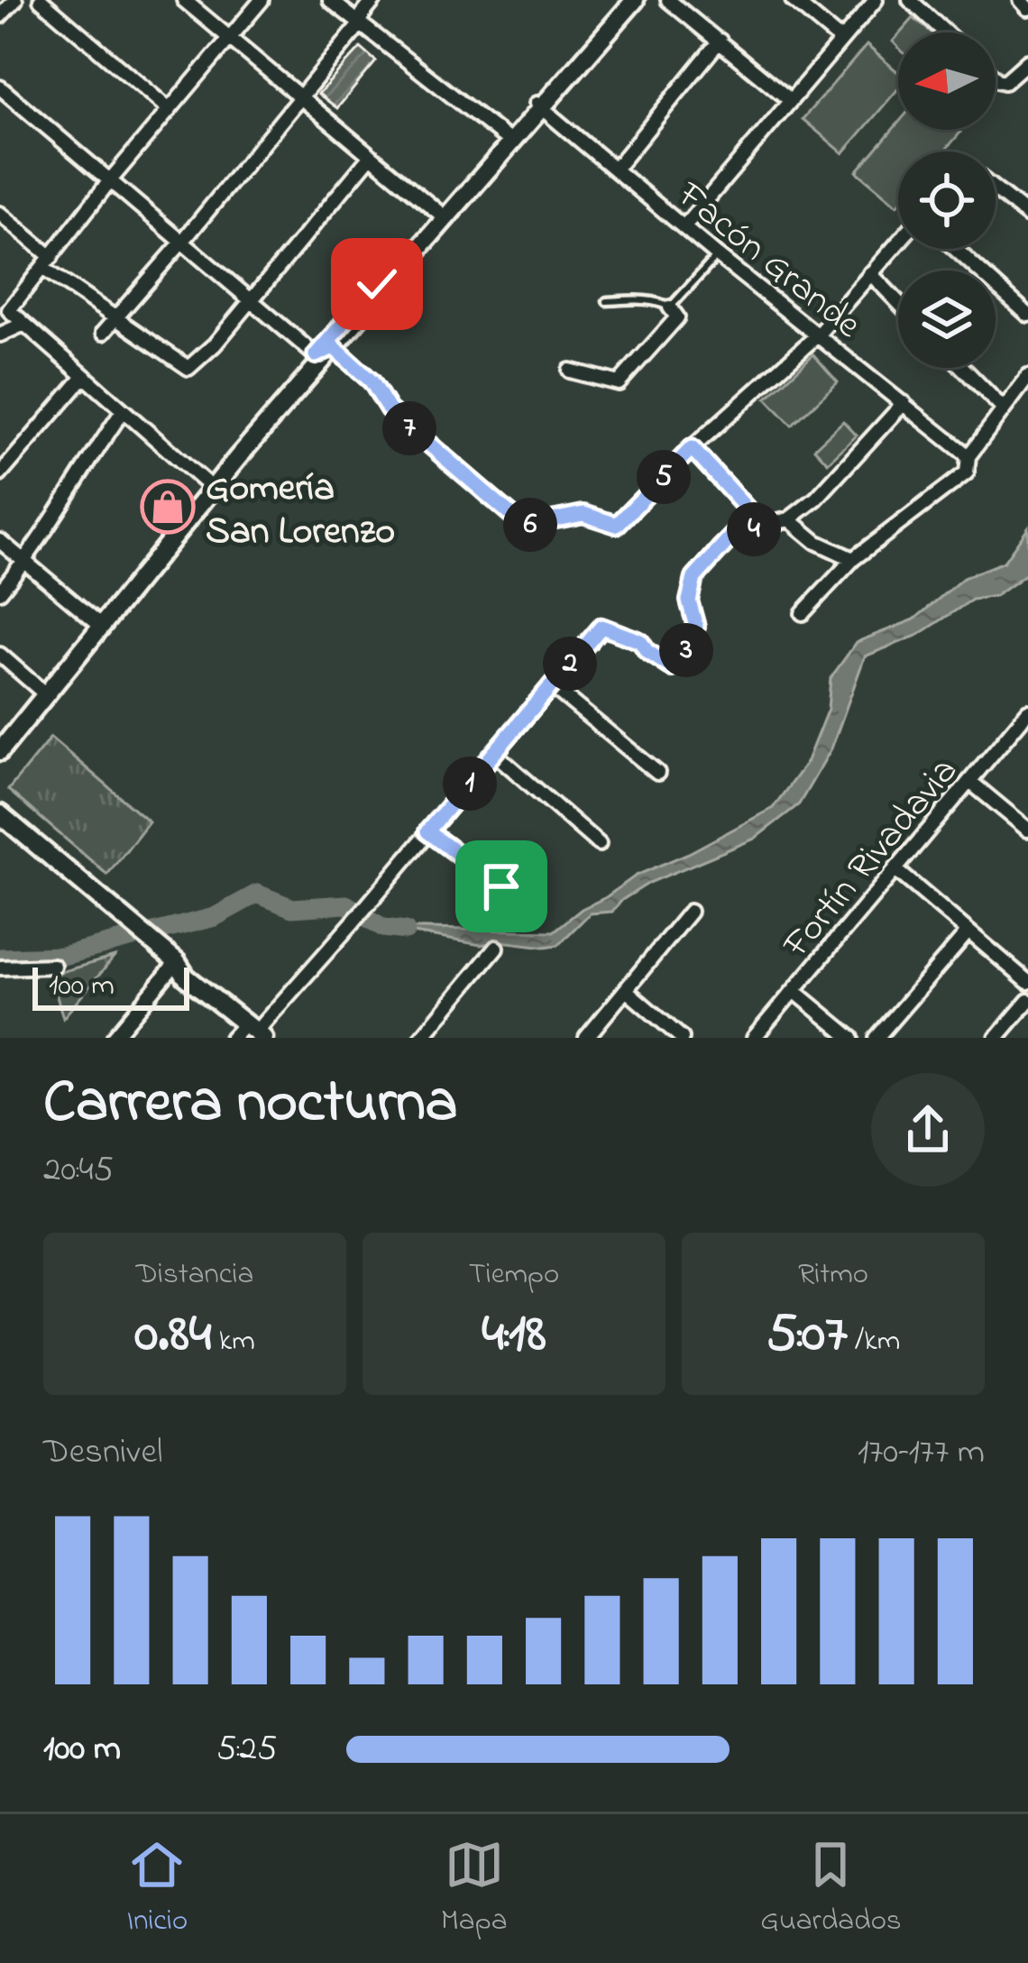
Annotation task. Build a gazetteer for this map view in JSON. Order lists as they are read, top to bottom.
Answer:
{
  "streets": {
    "street": ["Facón Grande", "Fortín Rivadavia"]
  },
  "places": {
    "shop": ["Gomería San Lorenzo"]
  },
  "scale_bar": "100 m",
  "north": "left",
  "page": {
    "pins": [
      "7",
      "5",
      "6",
      "4",
      "3",
      "2",
      "1"
    ],
    "scale": "100 m",
    "heading": ["Carrera nocturna", "20:45"],
    "stats": [
      ["Distancia", "0.84 km"],
      ["Tiempo", "4:18"],
      ["Ritmo", "5:07 /km"]
    ],
    "chart": ["Desnivel", "170–177 m"],
    "list": [
      {
        "name": "100 m",
        "note": "5:25"
      }
    ],
    "tabs": ["Inicio", "Mapa", "Guardados"]
  }
}
